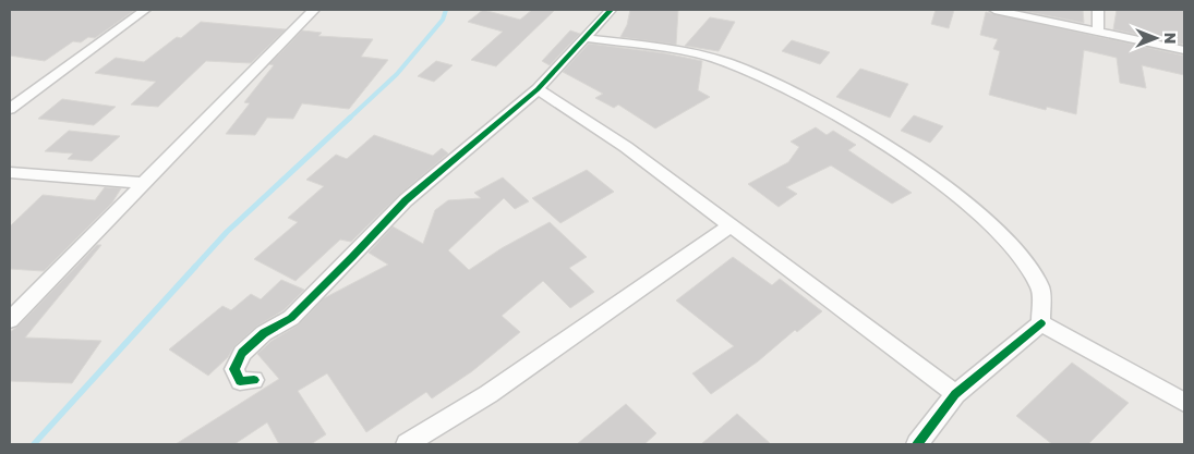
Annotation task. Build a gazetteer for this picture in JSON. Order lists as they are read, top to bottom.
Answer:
{
  "north": "right"
}
